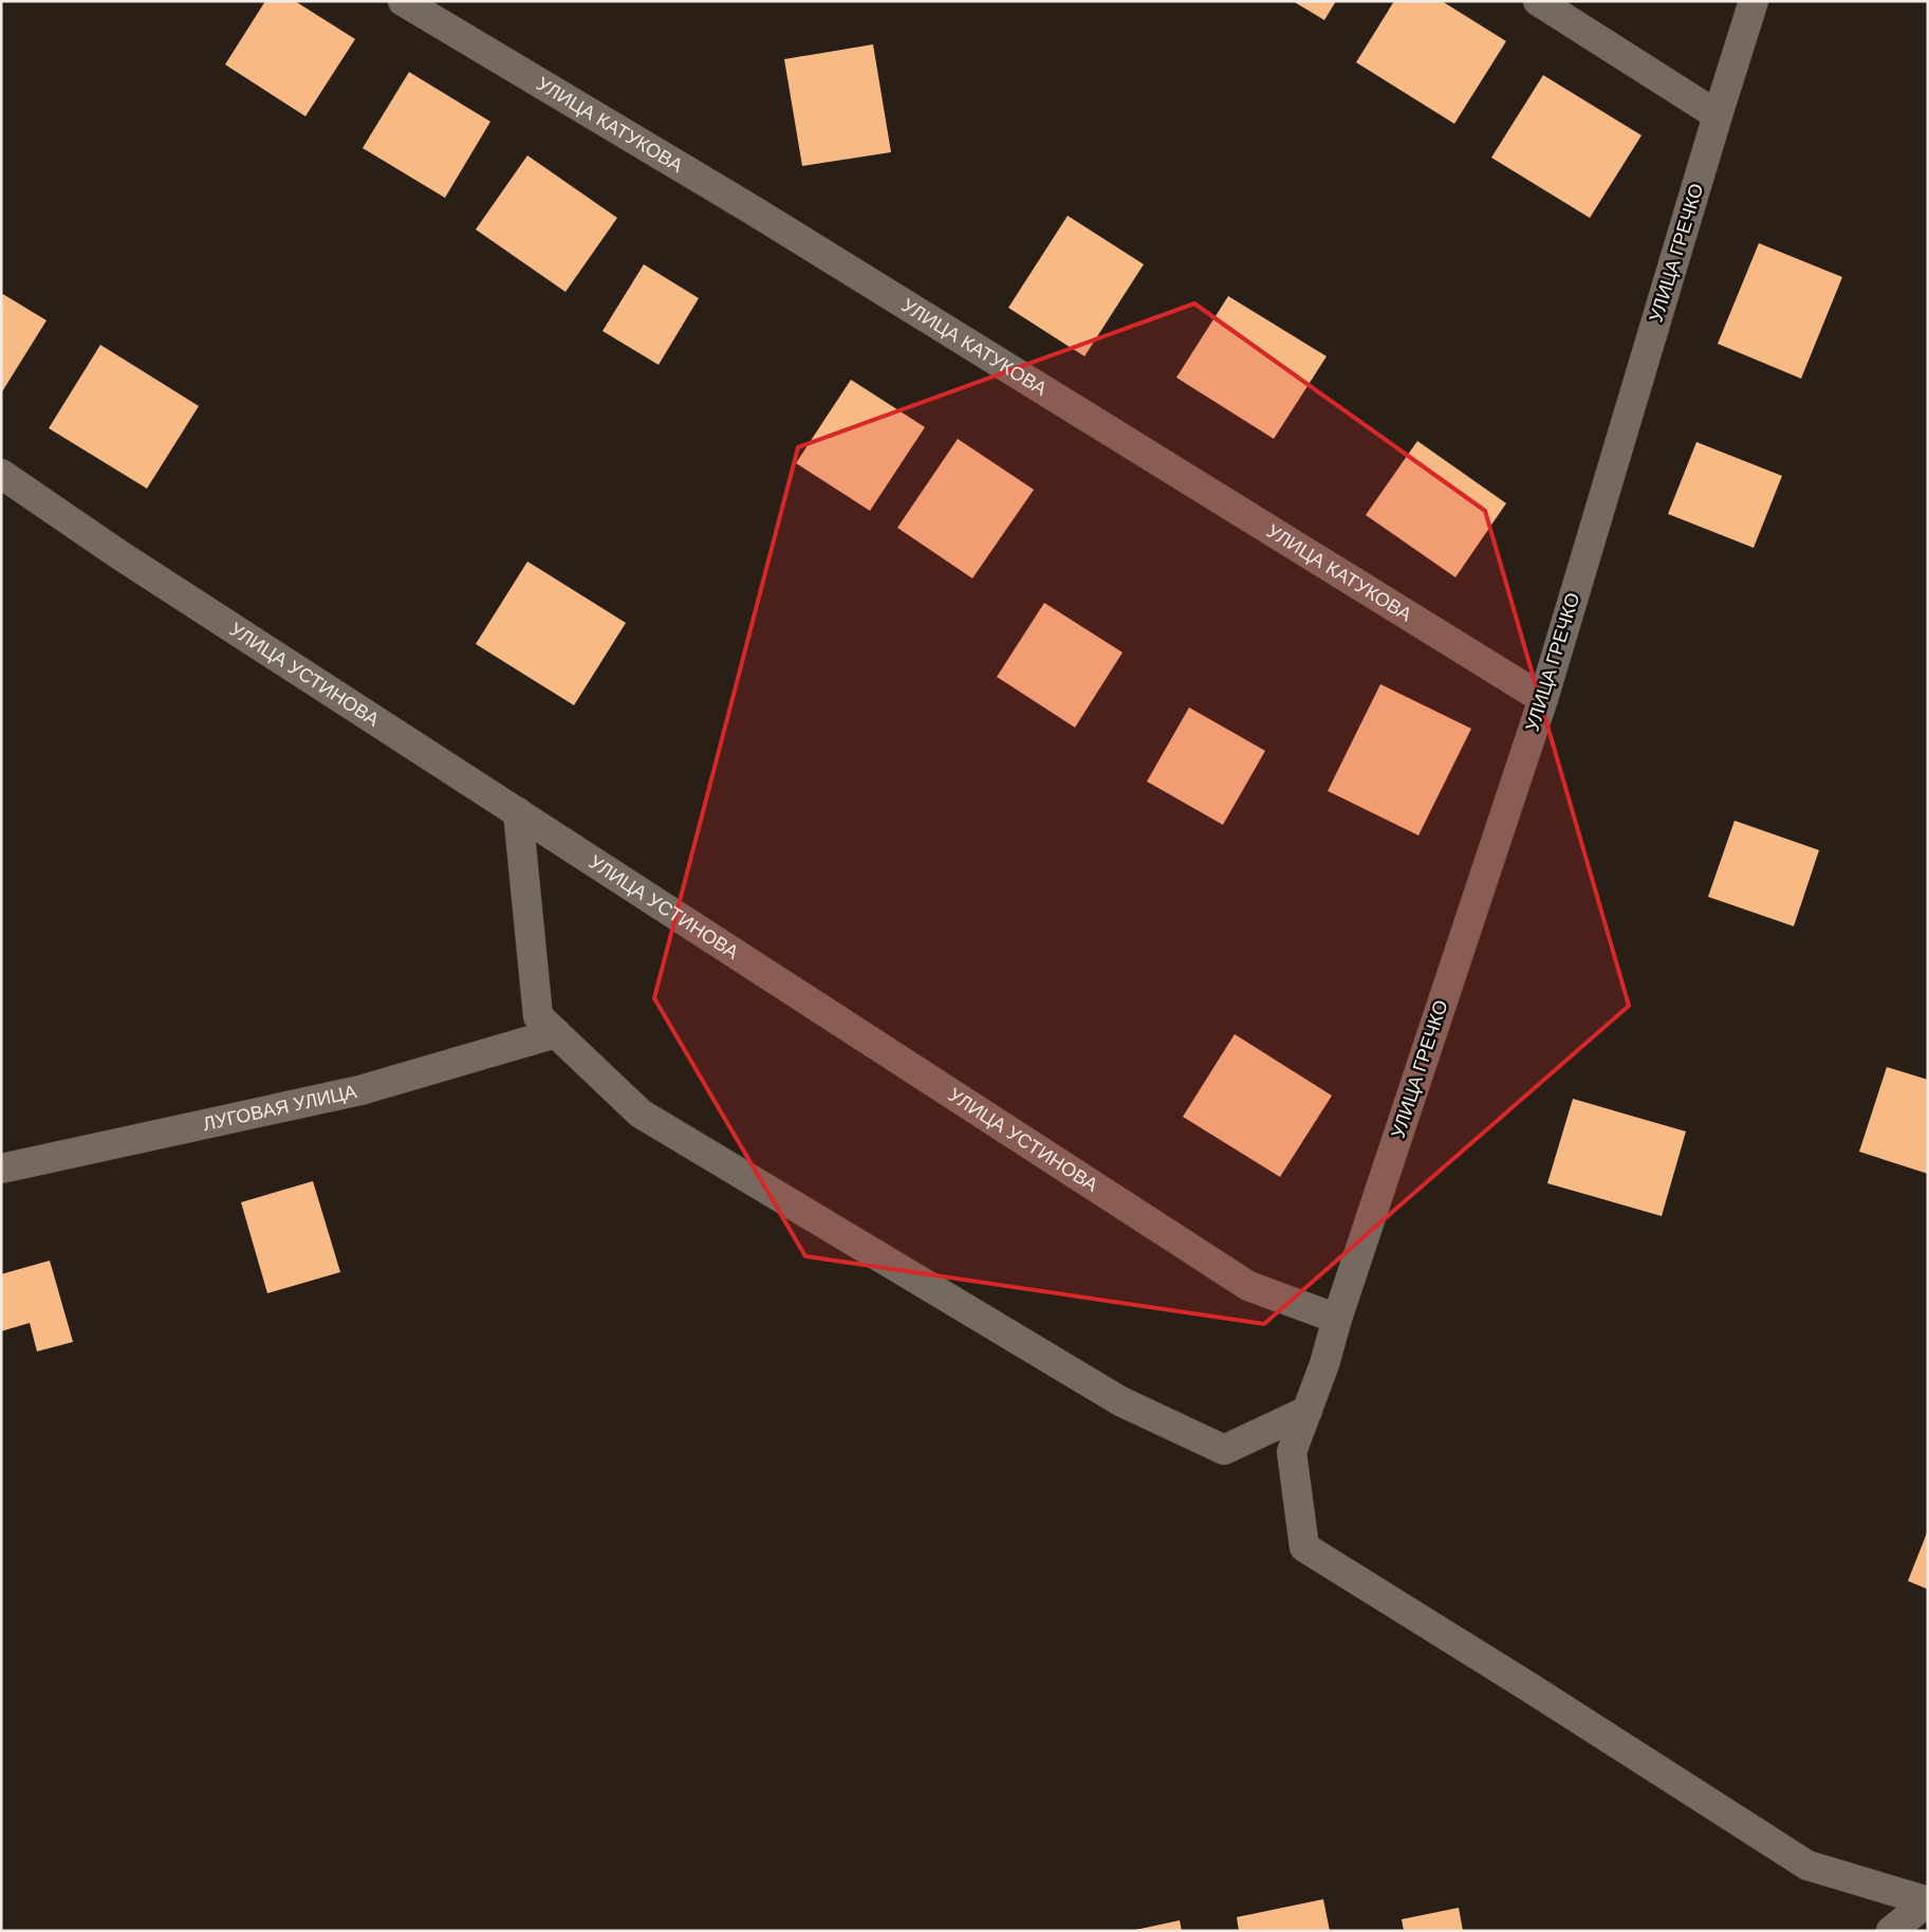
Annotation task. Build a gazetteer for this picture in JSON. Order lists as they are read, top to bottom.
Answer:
{
  "streets": {
    "street": [
      "УЛИЦА КАТУКОВА",
      "УЛИЦА ГРЕЧКО",
      "УЛИЦА УСТИНОВА",
      "ЛУГОВАЯ УЛИЦА"
    ]
  },
  "crossings": [
    ["УЛИЦА КАТУКОВА", "УЛИЦА ГРЕЧКО"],
    ["УЛИЦА ГРЕЧКО", "УЛИЦА УСТИНОВА"]
  ]
}
